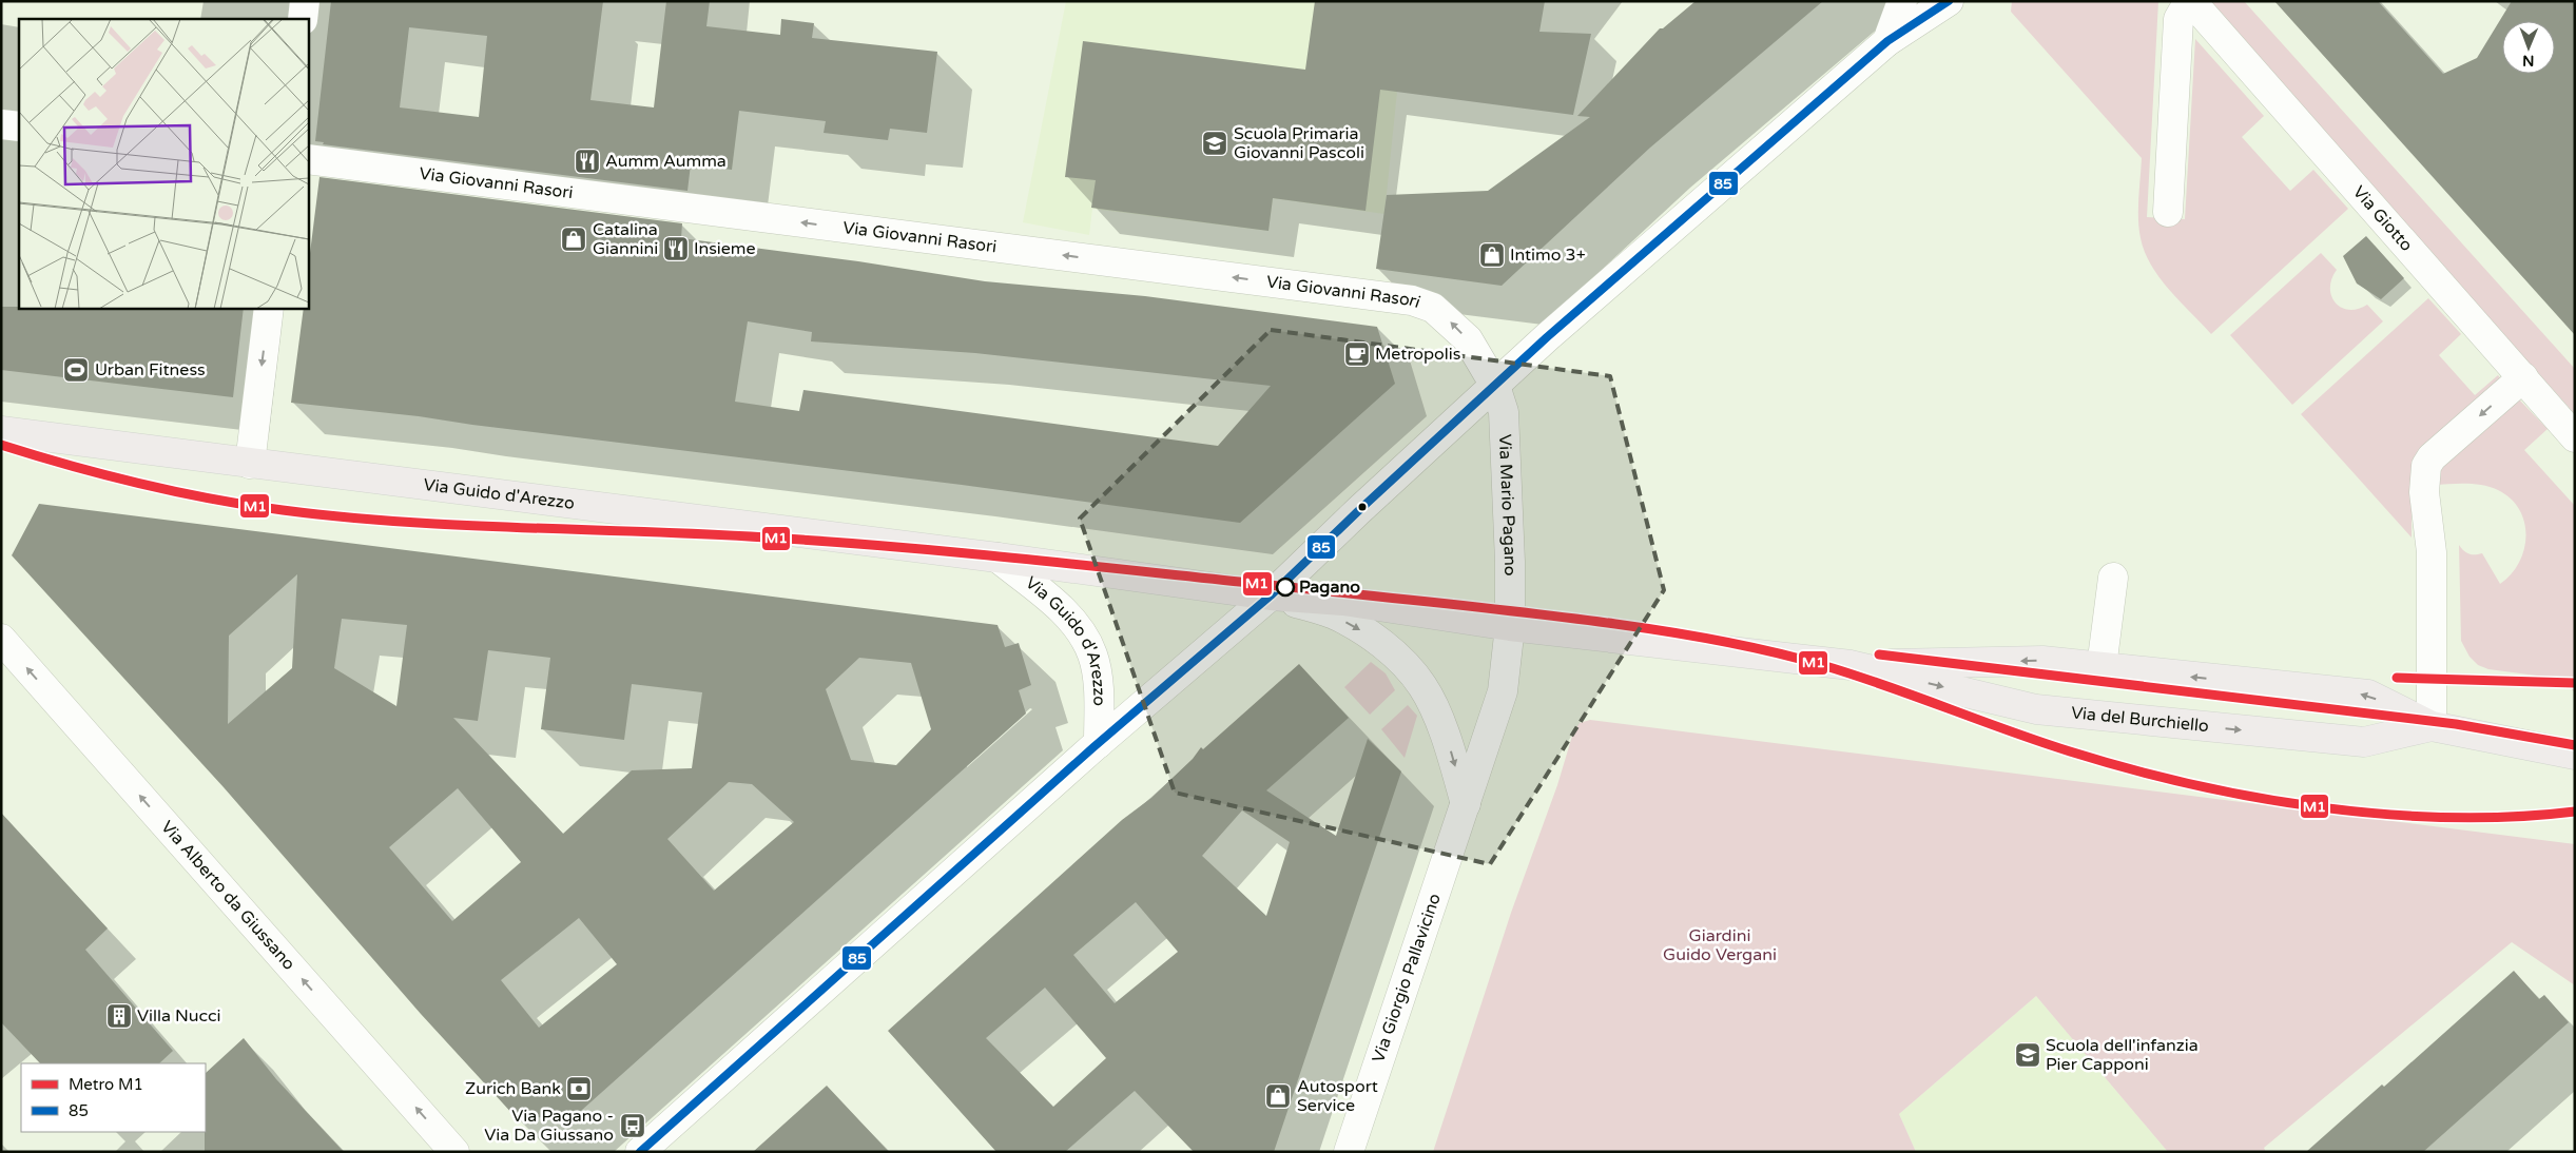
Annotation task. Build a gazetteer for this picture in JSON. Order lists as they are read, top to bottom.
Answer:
{
  "streets": {
    "main road": ["Via Guido d'Arezzo", "Via del Burchiello"],
    "street": [
      "Via Giovanni Rasori",
      "Via Giotto",
      "Via Mario Pagano",
      "Via Alberto da Giussano",
      "Via Giorgio Pallavicino"
    ]
  },
  "crossings": [
    ["Via Giovanni Rasori", "Via Mario Pagano"],
    ["Via Guido d'Arezzo", "Via del Burchiello"],
    ["Via Mario Pagano", "Via del Burchiello"],
    ["Via Mario Pagano", "Via Giorgio Pallavicino"],
    ["Via del Burchiello", "Via Giorgio Pallavicino"]
  ],
  "one_way": ["Via Giovanni Rasori", "Via Alberto da Giussano"],
  "parks": ["Giardini Guido Vergani"],
  "places": {
    "school or university": ["Scuola Primaria Giovanni Pascoli", "Scuola dell'infanzia Pier Capponi"],
    "restaurant": ["Aumm Aumma", "Insieme"],
    "shop": ["Catalina Giannini", "Intimo 3+", "Autosport Service"],
    "cafe": ["Metropolis"],
    "sports": ["Urban Fitness"],
    "other": ["Pagano"],
    "building": ["Villa Nucci"],
    "bank": ["Zurich Bank"],
    "bus stop": ["Via Pagano - Via Da Giussano"]
  },
  "lines": ["transit line 85", "metro line M1"],
  "legend": ["Metro M1", "85"],
  "north": "bottom"
}
